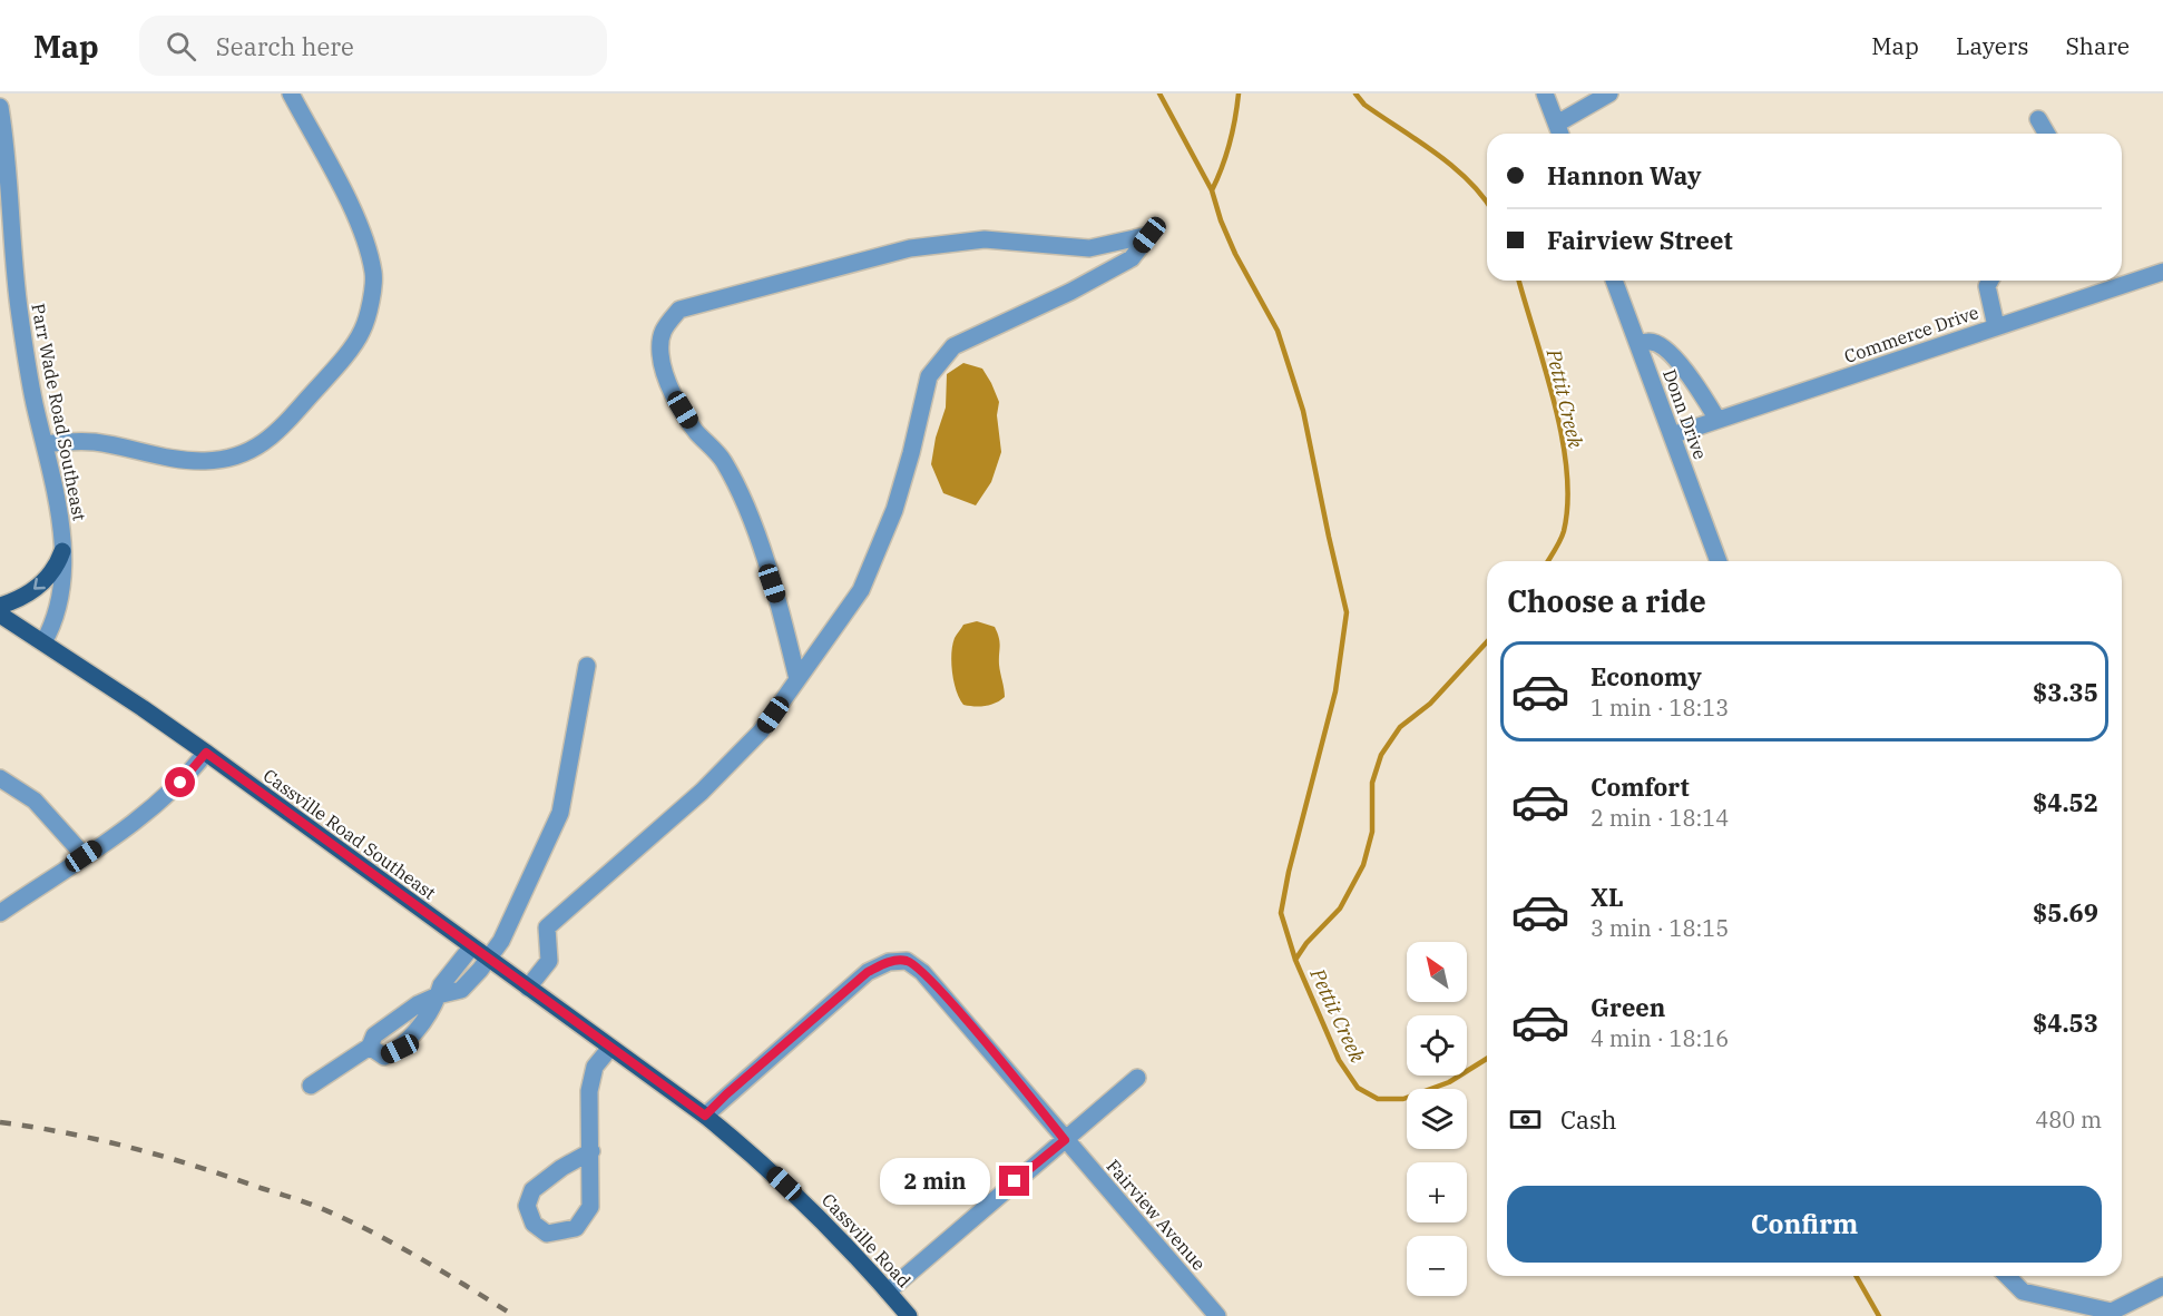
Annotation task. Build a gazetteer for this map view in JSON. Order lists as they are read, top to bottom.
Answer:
{
  "streets": {
    "main road": ["Cassville Road Southeast", "Cassville Road"],
    "street": [
      "Commerce Drive",
      "Parr Wade Road Southeast",
      "Donn Drive",
      "Fairview Avenue"
    ]
  },
  "crossings": [
    ["Commerce Drive", "Donn Drive"],
    ["Parr Wade Road Southeast", "Cassville Road Southeast"],
    ["Cassville Road Southeast", "Cassville Road"],
    ["Fairview Avenue", "Cassville Road"]
  ],
  "water": ["Pettit Creek"],
  "north": "top left",
  "page": {
    "header": "Map",
    "search": "Search here",
    "nav": ["Map", "Layers", "Share"],
    "banner": ["Hannon Way", "Fairview Street"],
    "heading": "Choose a ride",
    "list": [
      {
        "name": "Economy",
        "note": "1 min · 18:13",
        "value": "$3.35"
      },
      {
        "name": "Comfort",
        "note": "2 min · 18:14",
        "value": "$4.52"
      },
      {
        "name": "XL",
        "note": "3 min · 18:15",
        "value": "$5.69"
      },
      {
        "name": "Green",
        "note": "4 min · 18:16",
        "value": "$4.53"
      }
    ],
    "map_buttons": ["+", "−"],
    "pay": ["Cash", "480 m"],
    "bubble": "2 min",
    "buttons": "Confirm"
  }
}
